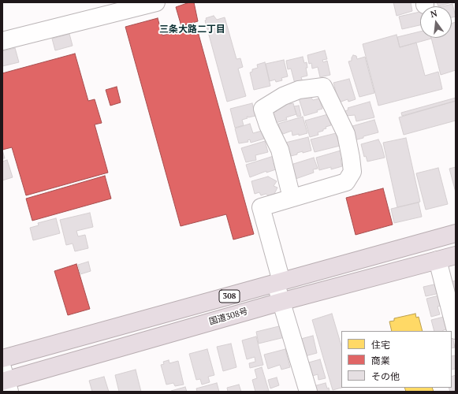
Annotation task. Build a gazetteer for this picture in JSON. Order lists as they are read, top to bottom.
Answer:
{
  "streets": {
    "highway": ["308", "国道308号"]
  },
  "districts": ["三条大路二丁目"],
  "legend": ["住宅", "商業", "その他"],
  "north": "top"
}
